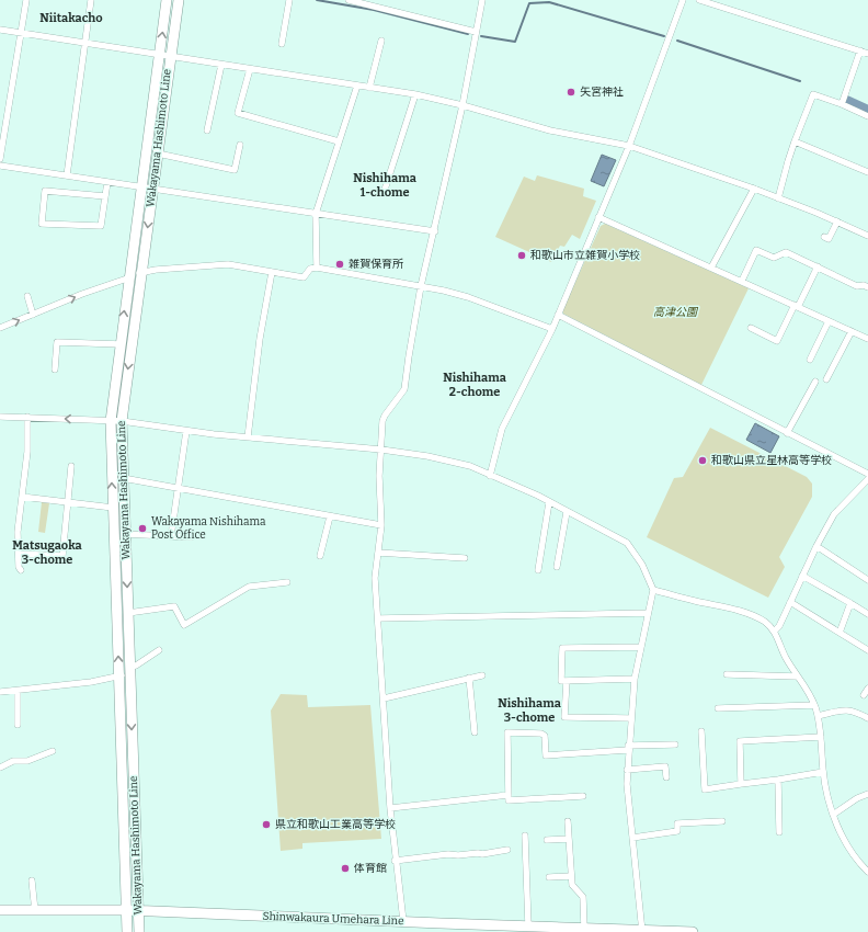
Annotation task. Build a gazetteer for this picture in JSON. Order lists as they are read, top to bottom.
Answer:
{
  "streets": {
    "main road": ["Wakayama Hashimoto Line", "Shinwakaura Umehara Line"]
  },
  "crossings": [
    ["Wakayama Hashimoto Line", "Shinwakaura Umehara Line"]
  ],
  "districts": [
    "Niitakacho",
    "Nishihama 1-chome",
    "Nishihama 2-chome",
    "Matsugaoka 3-chome",
    "Nishihama 3-chome"
  ],
  "parks": ["高津公園"],
  "places": [
    "矢宮神社",
    "和歌山市立雑賀小学校",
    "雑賀保育所",
    "和歌山県立星林高等学校",
    "Wakayama Nishihama Post Office",
    "県立和歌山工業高等学校",
    "体育館"
  ]
}
